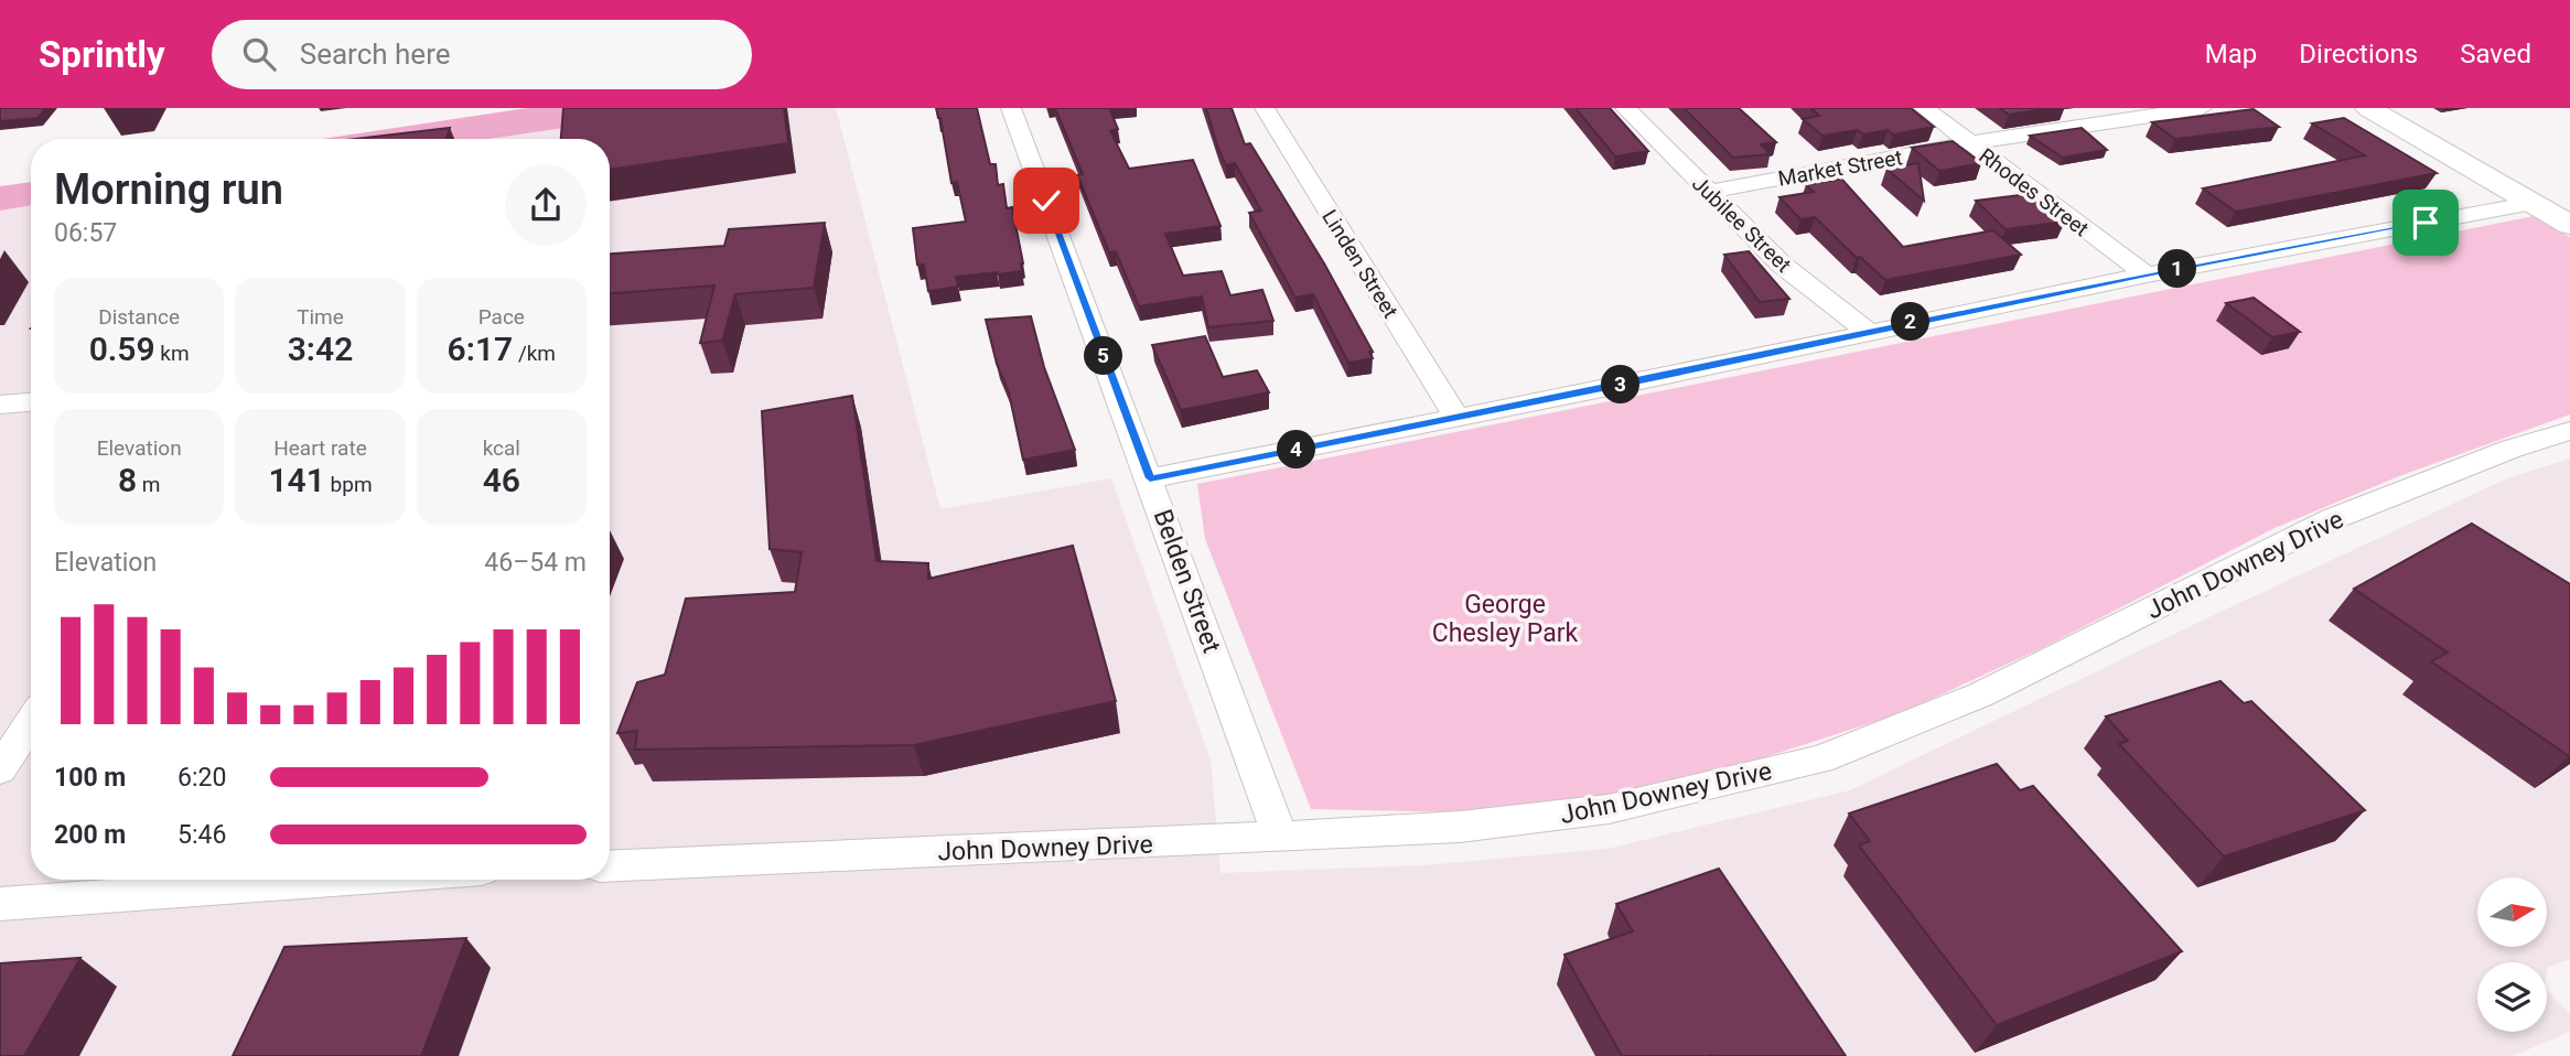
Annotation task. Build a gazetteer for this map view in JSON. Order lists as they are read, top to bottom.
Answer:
{
  "streets": {
    "street": [
      "Market Street",
      "Rhodes Street",
      "Jubilee Street",
      "Linden Street",
      "John Downey Drive",
      "Belden Street"
    ]
  },
  "crossings": [
    ["Market Street", "Rhodes Street"],
    ["Market Street", "Jubilee Street"],
    ["John Downey Drive", "Belden Street"]
  ],
  "parks": ["George Chesley Park"],
  "north": "right",
  "page": {
    "header": "Sprintly",
    "search": "Search here",
    "nav": ["Map", "Directions", "Saved"],
    "heading": ["Morning run", "06:57"],
    "pins": [
      "1",
      "2",
      "5",
      "3",
      "4"
    ],
    "stats": [
      ["Distance", "0.59 km"],
      ["Time", "3:42"],
      ["Pace", "6:17 /km"],
      ["Elevation", "8 m"],
      ["Heart rate", "141 bpm"],
      ["kcal", "46"]
    ],
    "chart": ["Elevation", "46–54 m"],
    "list": [
      {
        "name": "100 m",
        "note": "6:20"
      },
      {
        "name": "200 m",
        "note": "5:46"
      }
    ]
  }
}
